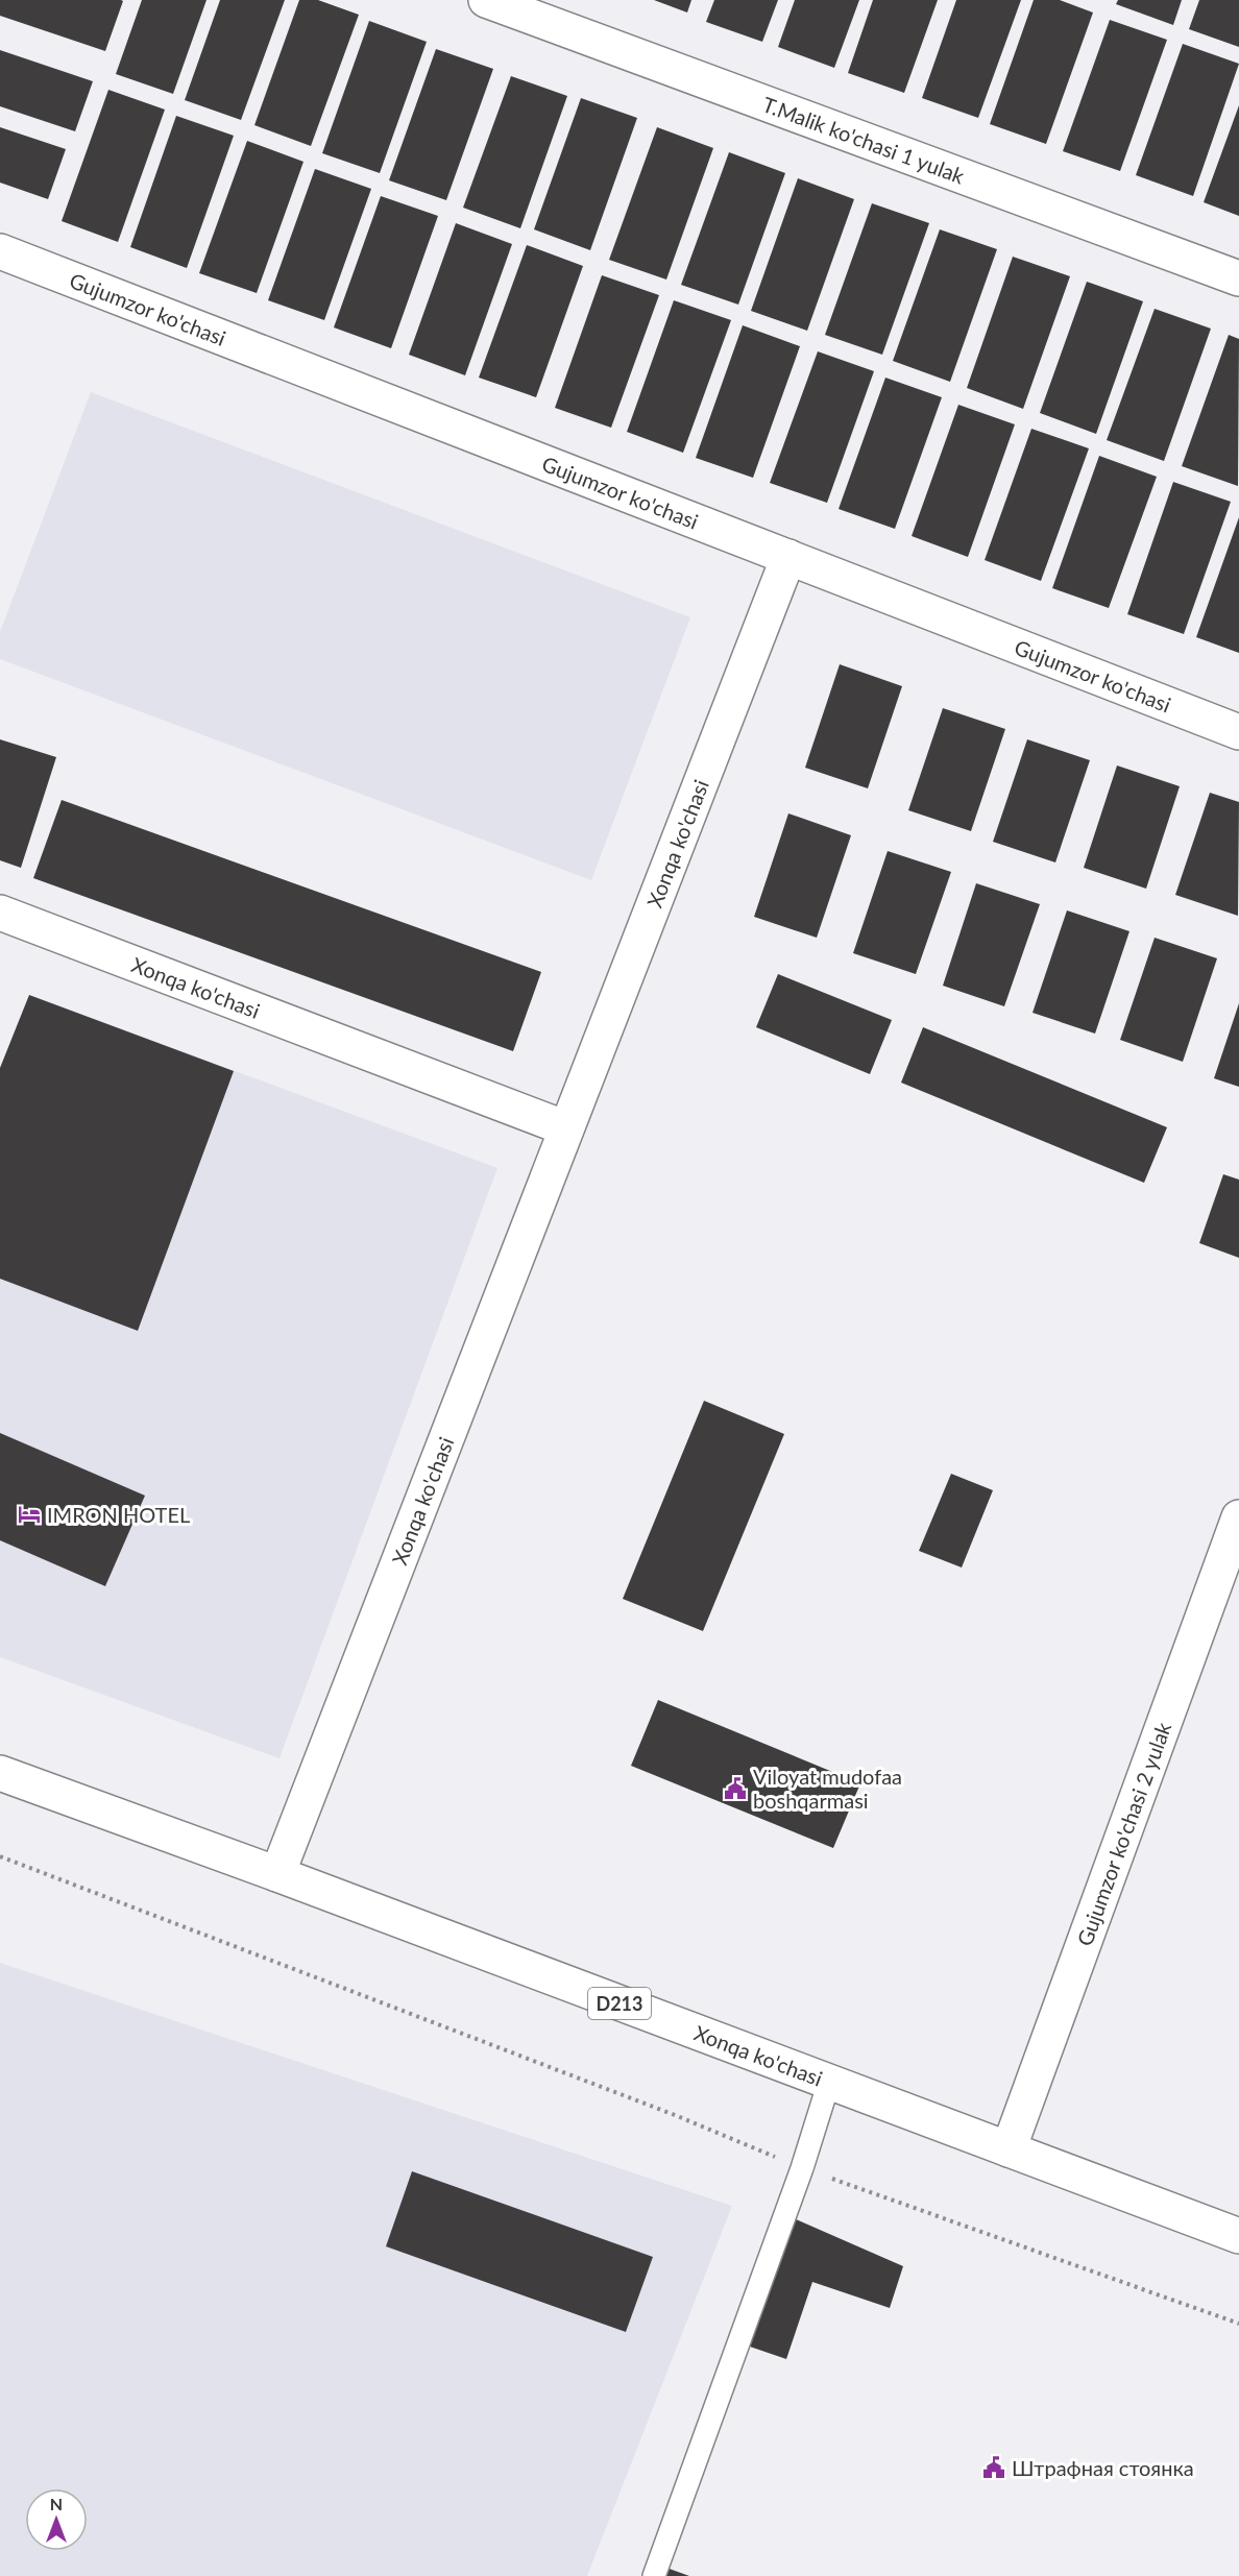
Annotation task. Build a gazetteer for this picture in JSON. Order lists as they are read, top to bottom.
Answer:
{
  "streets": {
    "street": [
      "T.Malik ko'chasi 1 yulak",
      "Gujumzor ko'chasi",
      "Xonqa ko'chasi",
      "Gujumzor ko'chasi 2 yulak",
      "D213"
    ]
  },
  "crossings": [
    ["Gujumzor ko'chasi", "Xonqa ko'chasi"],
    ["Xonqa ko'chasi", "Gujumzor ko'chasi 2 yulak"]
  ],
  "places": {
    "hotel": ["IMRON HOTEL"],
    "public building": ["Viloyat mudofaa boshqarmasi", "Штрафная стоянка"]
  },
  "north": "top"
}
